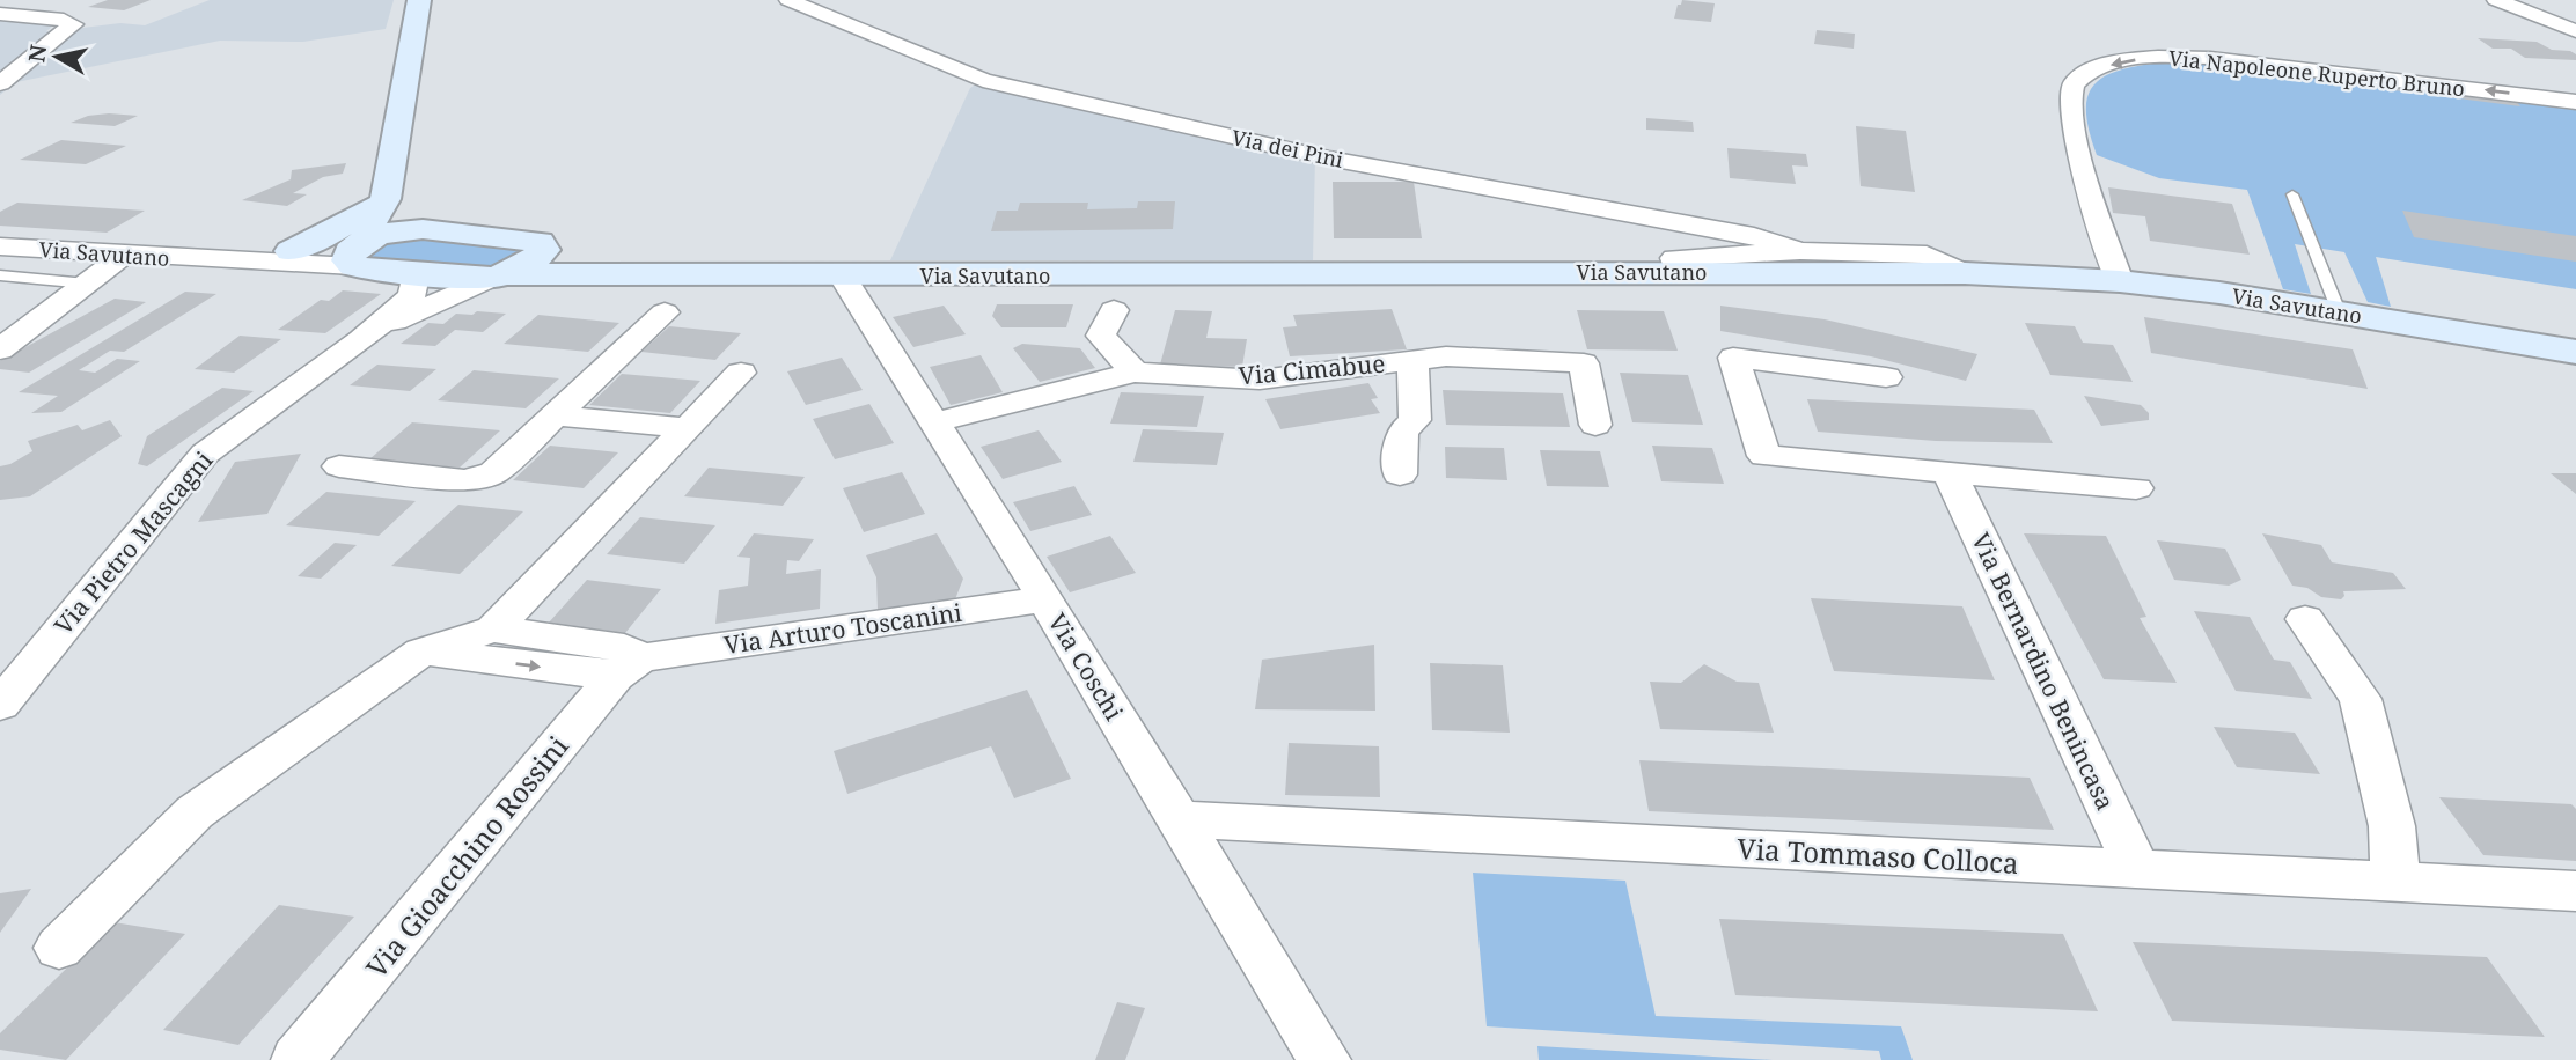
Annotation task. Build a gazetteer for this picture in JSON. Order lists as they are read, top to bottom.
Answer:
{
  "streets": {
    "street": [
      "Via Napoleone Ruperto Bruno",
      "Via dei Pini",
      "Via Savutano",
      "Via Cimabue",
      "Via Pietro Mascagni",
      "Via Arturo Toscanini",
      "Via Coschi",
      "Via Bernardino Benincasa",
      "Via Tommaso Colloca",
      "Via Gioacchino Rossini"
    ]
  },
  "crossings": [
    ["Via Napoleone Ruperto Bruno", "Via Savutano"],
    ["Via Savutano", "Via Coschi"],
    ["Via Cimabue", "Via Coschi"],
    ["Via Arturo Toscanini", "Via Coschi"],
    ["Via Arturo Toscanini", "Via Gioacchino Rossini"],
    ["Via Coschi", "Via Tommaso Colloca"],
    ["Via Bernardino Benincasa", "Via Tommaso Colloca"]
  ],
  "north": "left"
}
